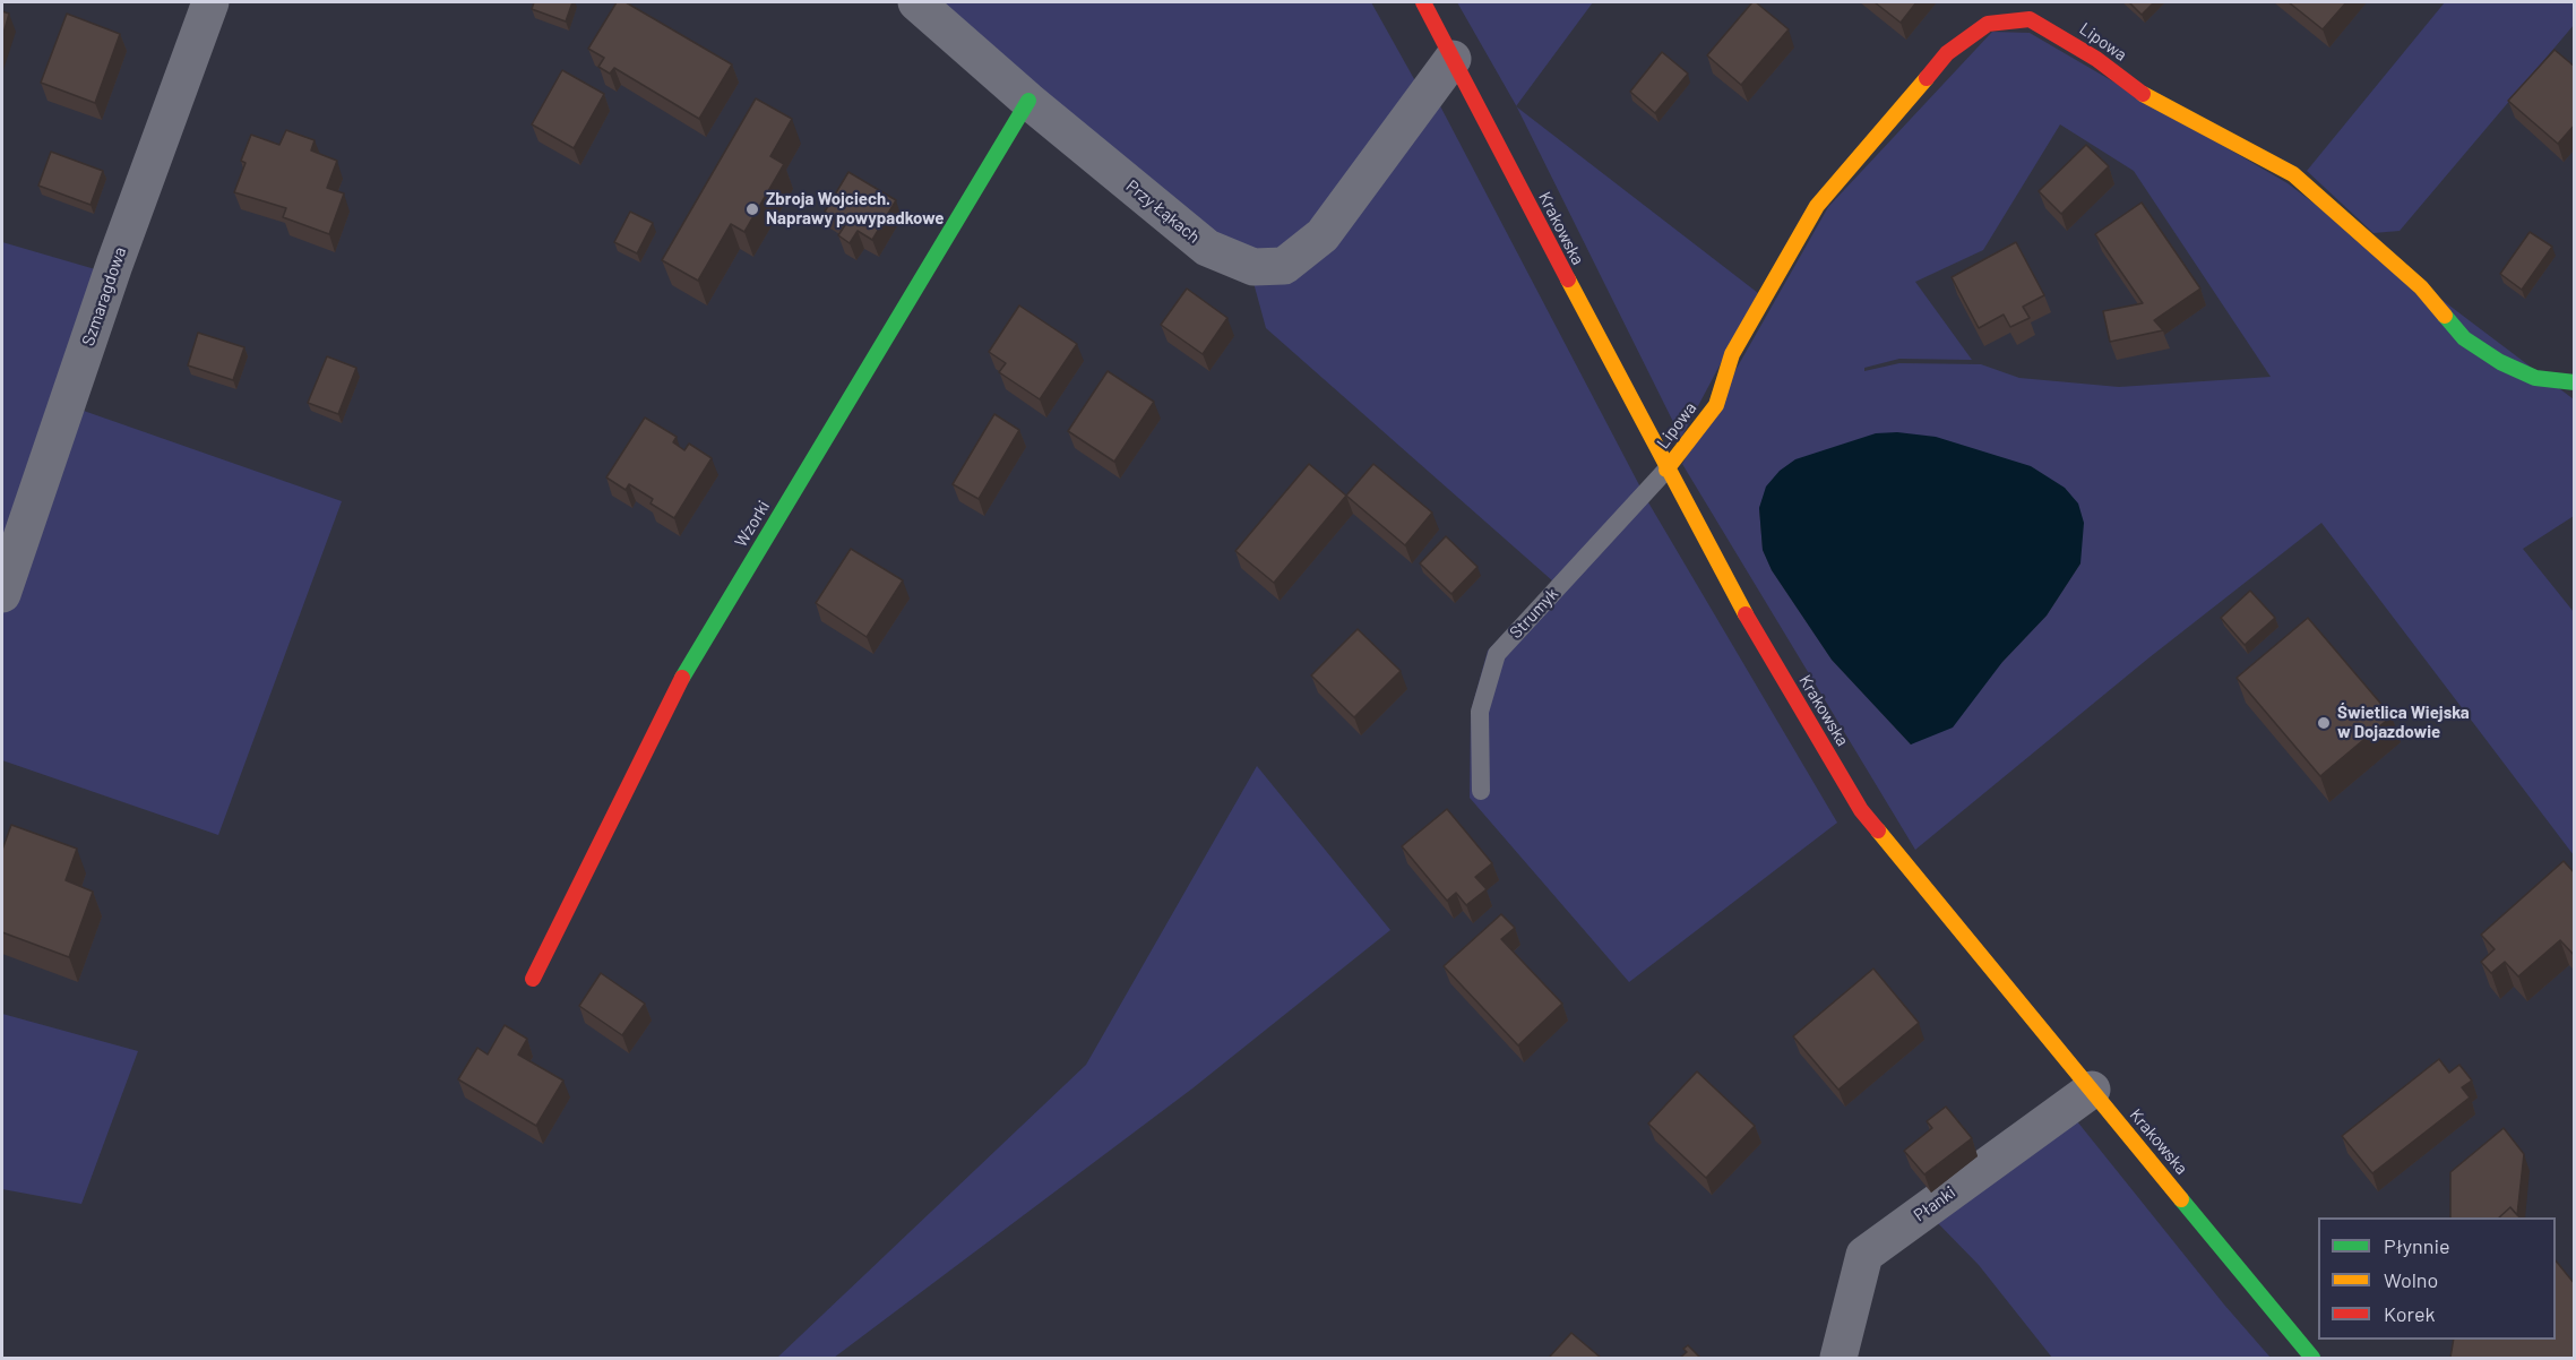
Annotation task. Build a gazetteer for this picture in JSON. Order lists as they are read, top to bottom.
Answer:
{
  "streets": {
    "street": [
      "Lipowa",
      "Przy Łąkach",
      "Krakowska",
      "Szmaragdowa",
      "Wzorki",
      "Płanki"
    ],
    "lane": ["Strumyk"]
  },
  "crossings": [
    ["Lipowa", "Krakowska"],
    ["Lipowa", "Strumyk"],
    ["Przy Łąkach", "Krakowska"],
    ["Przy Łąkach", "Wzorki"],
    ["Krakowska", "Strumyk"],
    ["Krakowska", "Płanki"]
  ],
  "places": ["Zbroja Wojciech. Naprawy powypadkowe", "Świetlica Wiejska w Dojazdowie"],
  "legend": ["Płynnie", "Wolno", "Korek"]
}
